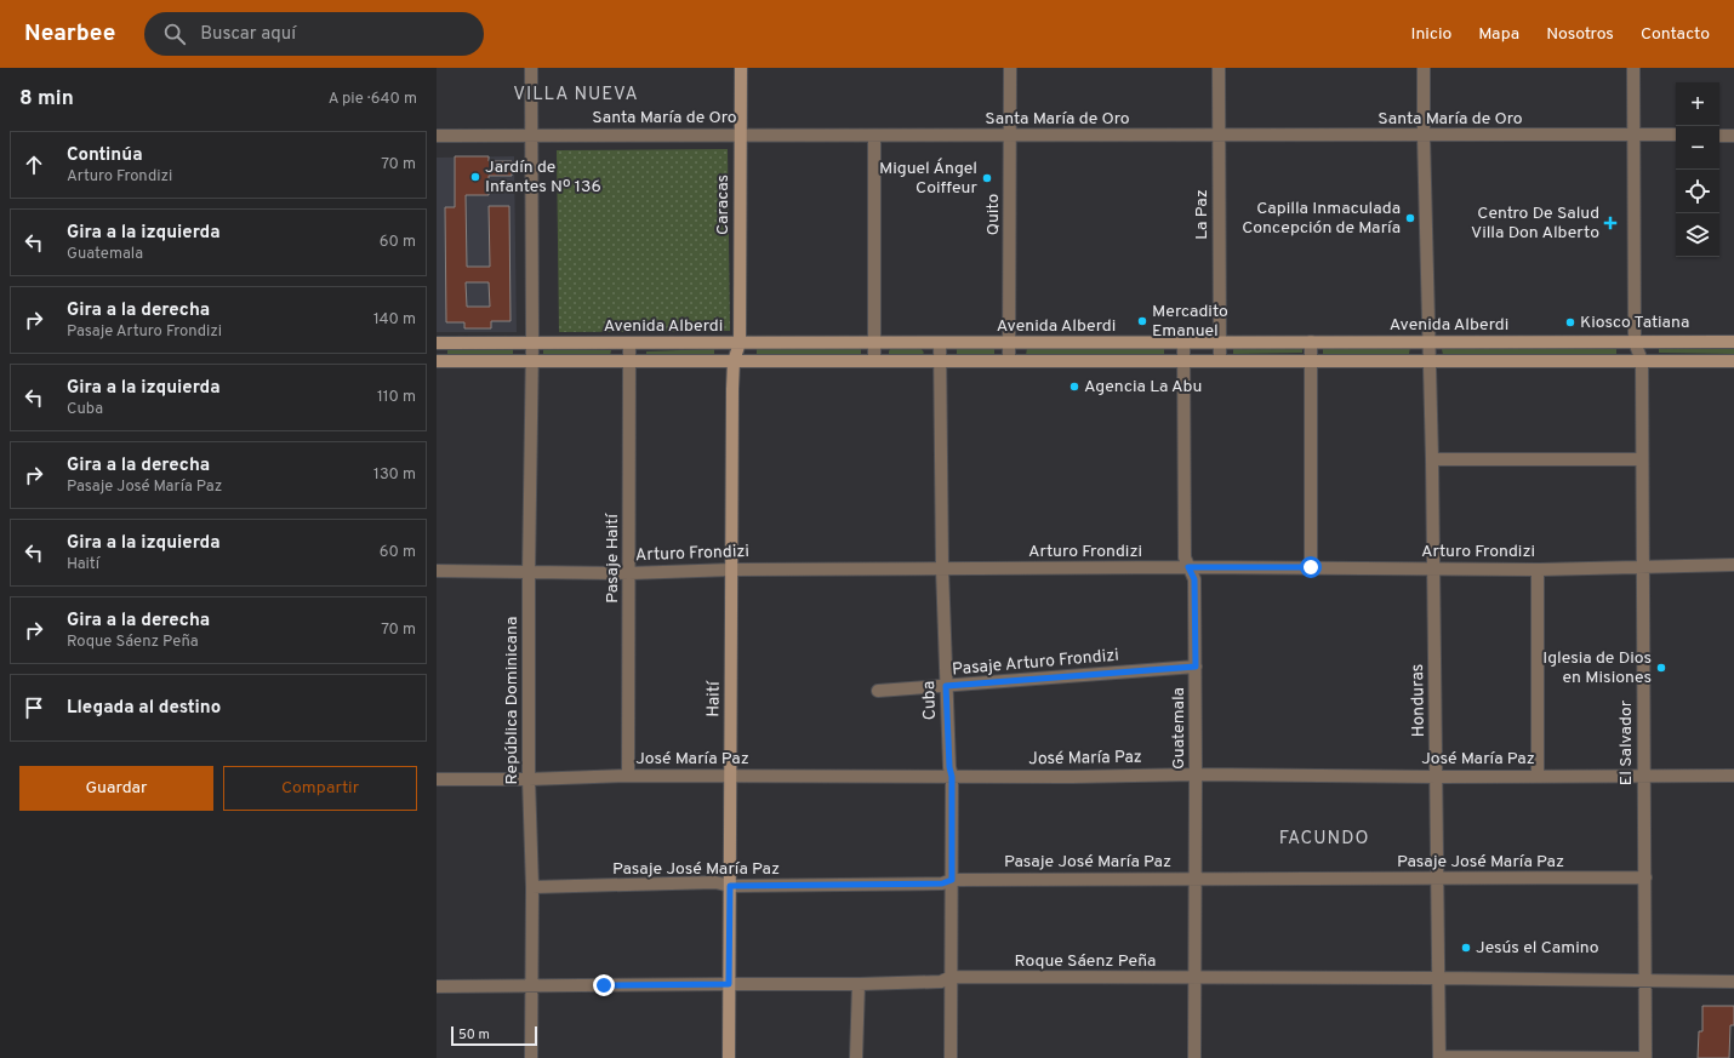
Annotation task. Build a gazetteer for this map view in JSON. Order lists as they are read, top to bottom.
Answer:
{
  "streets": {
    "main road": ["Caracas", "Avenida Alberdi", "Haití"],
    "street": [
      "Santa María de Oro",
      "Quito",
      "La Paz",
      "Arturo Frondizi",
      "Pasaje Haití",
      "Pasaje Arturo Frondizi",
      "República Dominicana",
      "Cuba",
      "Honduras",
      "Guatemala",
      "El Salvador",
      "José María Paz",
      "Pasaje José María Paz",
      "Roque Sáenz Peña"
    ]
  },
  "crossings": [
    ["Santa María de Oro", "Caracas"],
    ["Santa María de Oro", "Quito"],
    ["Santa María de Oro", "La Paz"],
    ["Santa María de Oro", "República Dominicana"],
    ["Santa María de Oro", "Honduras"],
    ["Caracas", "Avenida Alberdi"],
    ["Caracas", "Haití"],
    ["Quito", "Avenida Alberdi"],
    ["La Paz", "Avenida Alberdi"],
    ["Avenida Alberdi", "Pasaje Haití"],
    ["Avenida Alberdi", "Haití"],
    ["Avenida Alberdi", "República Dominicana"],
    ["Avenida Alberdi", "Cuba"],
    ["Avenida Alberdi", "Honduras"],
    ["Avenida Alberdi", "Guatemala"],
    ["Avenida Alberdi", "El Salvador"],
    ["Arturo Frondizi", "Pasaje Haití"],
    ["Arturo Frondizi", "Haití"],
    ["Arturo Frondizi", "República Dominicana"],
    ["Arturo Frondizi", "Cuba"],
    ["Arturo Frondizi", "Honduras"],
    ["Arturo Frondizi", "Guatemala"],
    ["Arturo Frondizi", "El Salvador"],
    ["Pasaje Haití", "José María Paz"],
    ["Pasaje Arturo Frondizi", "Cuba"],
    ["Pasaje Arturo Frondizi", "Guatemala"],
    ["Haití", "José María Paz"],
    ["Haití", "Pasaje José María Paz"],
    ["Haití", "Roque Sáenz Peña"],
    ["República Dominicana", "José María Paz"],
    ["República Dominicana", "Pasaje José María Paz"],
    ["República Dominicana", "Roque Sáenz Peña"],
    ["Cuba", "José María Paz"],
    ["Cuba", "Pasaje José María Paz"],
    ["Cuba", "Roque Sáenz Peña"],
    ["Honduras", "José María Paz"],
    ["Honduras", "Pasaje José María Paz"],
    ["Honduras", "Roque Sáenz Peña"],
    ["Guatemala", "José María Paz"],
    ["Guatemala", "Pasaje José María Paz"],
    ["Guatemala", "Roque Sáenz Peña"],
    ["El Salvador", "José María Paz"],
    ["El Salvador", "Pasaje José María Paz"],
    ["El Salvador", "Roque Sáenz Peña"]
  ],
  "districts": ["VILLA NUEVA", "FACUNDO"],
  "places": {
    "other": [
      "Jardín de Infantes Nº 136",
      "Miguel Ángel Coiffeur",
      "Capilla Inmaculada Concepción de María",
      "Mercadito Emanuel",
      "Kiosco Tatiana",
      "Agencia La Abu",
      "Iglesia de Dios en Misiones",
      "Jesús el Camino"
    ],
    "health": ["Centro De Salud Villa Don Alberto"]
  },
  "scale_bar": "50 m",
  "page": {
    "header": "Nearbee",
    "search": "Buscar aquí",
    "nav": [
      "Inicio",
      "Mapa",
      "Nosotros",
      "Contacto"
    ],
    "heading": ["8 min", "A pie · 640 m"],
    "map_buttons": ["+", "−"],
    "list": [
      ["Continúa", "Arturo Frondizi", "70 m"],
      ["Gira a la izquierda", "Guatemala", "60 m"],
      ["Gira a la derecha", "Pasaje Arturo Frondizi", "140 m"],
      ["Gira a la izquierda", "Cuba", "110 m"],
      ["Gira a la derecha", "Pasaje José María Paz", "130 m"],
      ["Gira a la izquierda", "Haití", "60 m"],
      ["Gira a la derecha", "Roque Sáenz Peña", "70 m"],
      "Llegada al destino"
    ],
    "buttons": ["Guardar", "Compartir"],
    "scale": "50 m"
  }
}
